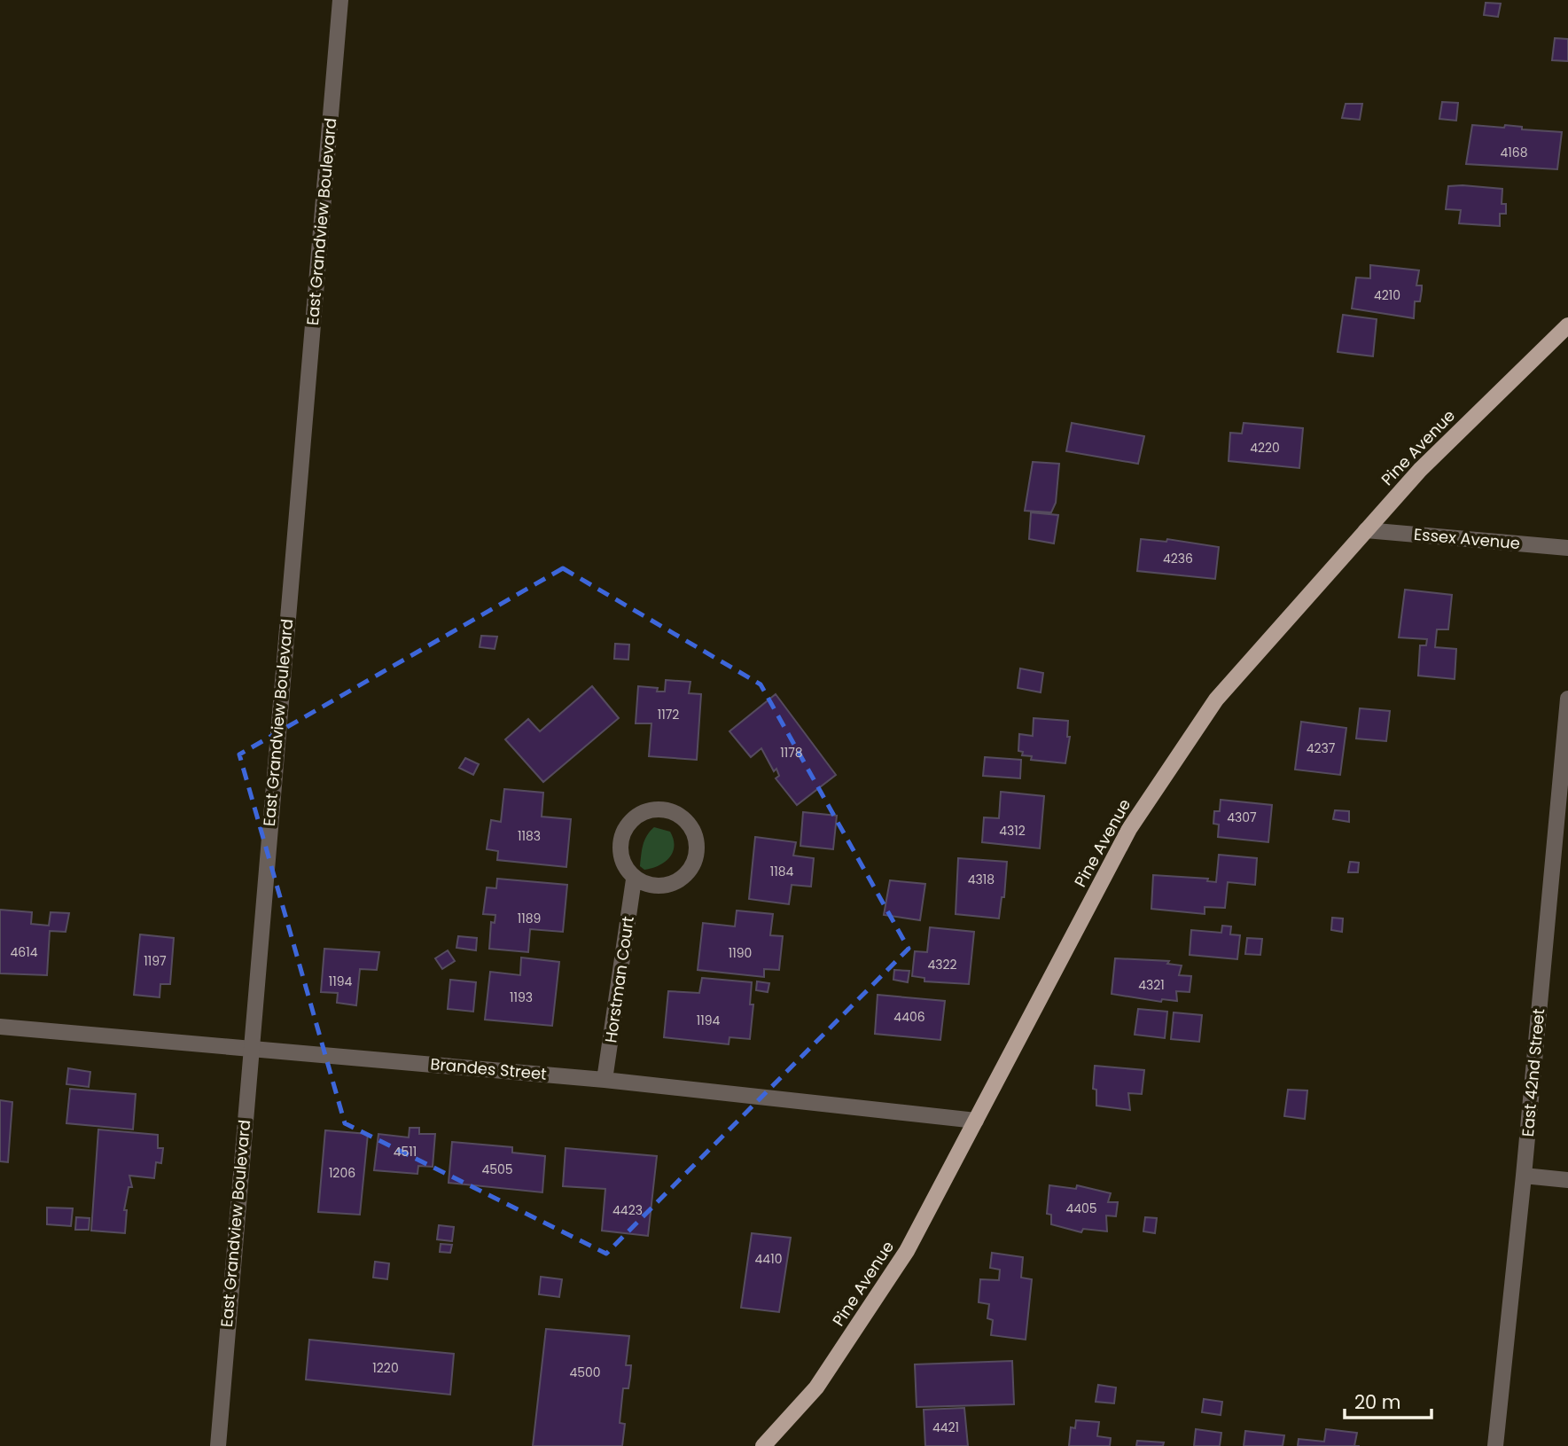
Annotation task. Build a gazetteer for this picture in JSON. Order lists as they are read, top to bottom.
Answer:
{
  "streets": {
    "main road": ["Pine Avenue"],
    "street": [
      "East Grandview Boulevard",
      "Essex Avenue",
      "Horstman Court",
      "Brandes Street",
      "East 42nd Street"
    ]
  },
  "crossings": [
    ["East Grandview Boulevard", "Brandes Street"],
    ["Pine Avenue", "Essex Avenue"],
    ["Pine Avenue", "Brandes Street"],
    ["Horstman Court", "Brandes Street"]
  ],
  "house_numbers": [
    "4168",
    "4210",
    "4220",
    "4236",
    "1172",
    "4237",
    "1178",
    "4307",
    "4312",
    "1183",
    "1184",
    "4318",
    "1189",
    "4614",
    "1190",
    "1197",
    "4322",
    "1194",
    "4321",
    "1193",
    "4406",
    "1194",
    "4511",
    "4505",
    "1206",
    "4405",
    "4423",
    "4410",
    "1220",
    "4500",
    "4421"
  ],
  "scale_bar": "20 m"
}
